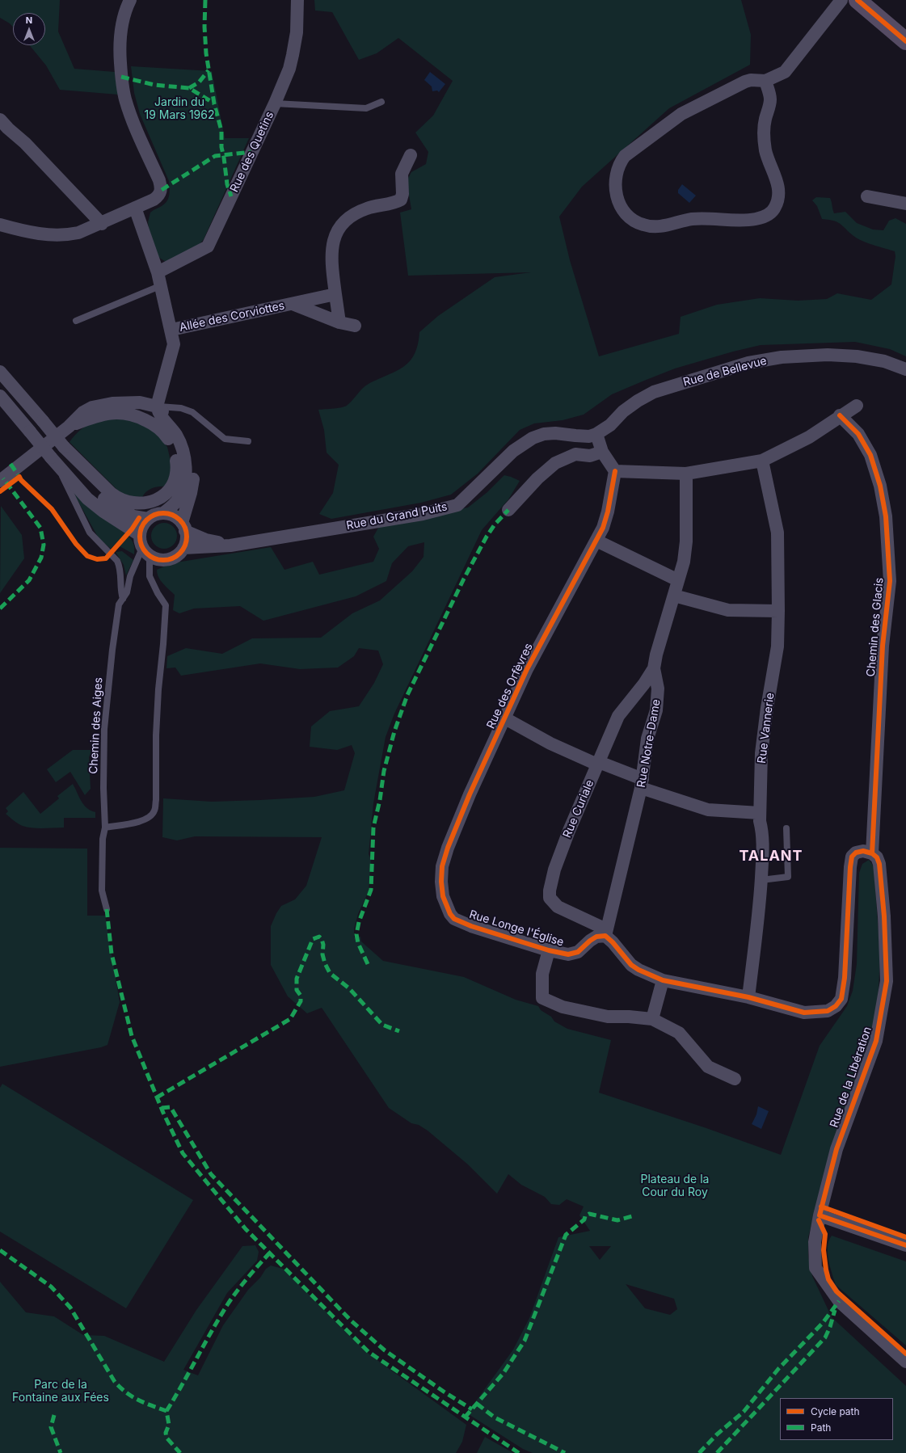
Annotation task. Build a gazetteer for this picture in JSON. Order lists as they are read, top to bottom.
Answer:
{
  "streets": {
    "street": [
      "Rue des Quetins",
      "Allée des Corviottes",
      "Rue de Bellevue",
      "Rue du Grand Puits",
      "Chemin des Glacis",
      "Rue des Orfèvres",
      "Rue Vannerie",
      "Rue Notre-Dame",
      "Rue Curiale",
      "Rue Longe l'Église",
      "Rue de la Libération"
    ],
    "lane": ["Chemin des Aiges"]
  },
  "crossings": [
    ["Rue de Bellevue", "Rue du Grand Puits"],
    ["Rue du Grand Puits", "Chemin des Aiges"],
    ["Chemin des Glacis", "Rue de la Libération"],
    ["Rue des Orfèvres", "Rue Longe l'Église"],
    ["Rue Notre-Dame", "Rue Curiale"],
    ["Rue Notre-Dame", "Rue Longe l'Église"],
    ["Rue Curiale", "Rue Longe l'Église"]
  ],
  "districts": ["TALANT"],
  "parks": ["Jardin du 19 Mars 1962", "Plateau de la Cour du Roy", "Parc de la Fontaine aux Fées"],
  "legend": ["Cycle path", "Path"],
  "north": "top"
}
